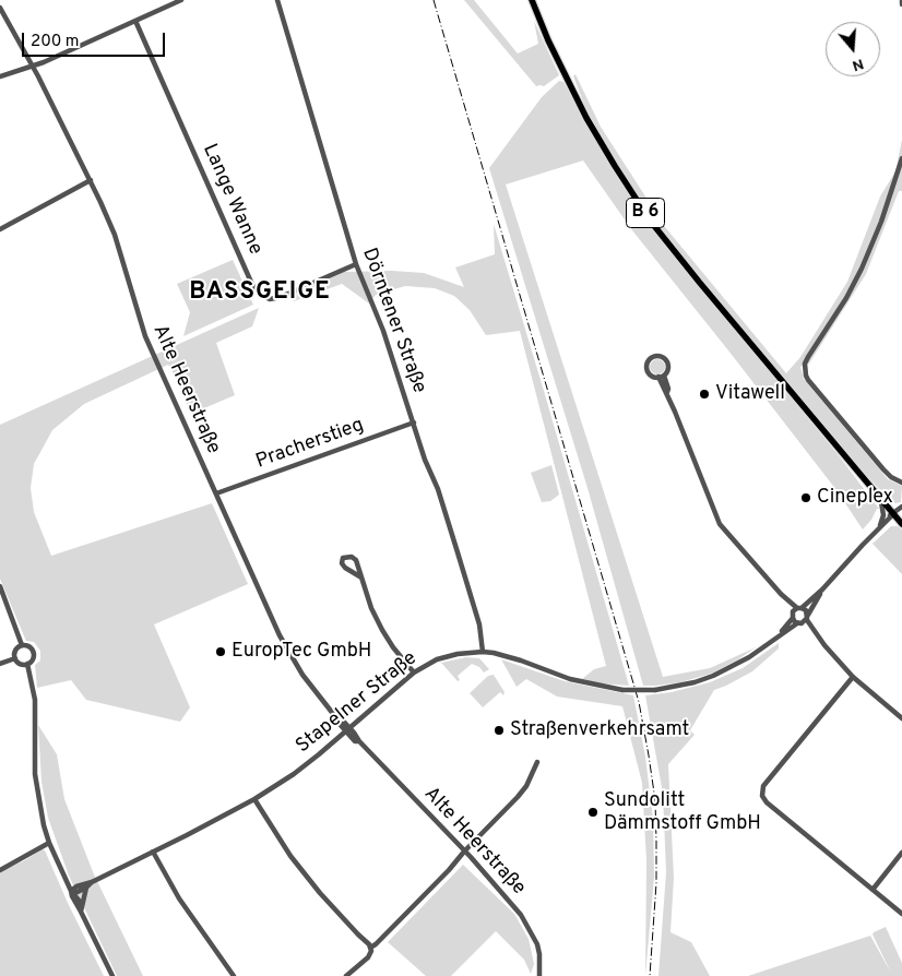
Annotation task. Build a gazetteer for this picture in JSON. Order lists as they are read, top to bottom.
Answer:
{
  "streets": {
    "main road": ["B 6"],
    "street": [
      "Lange Wanne",
      "Dörntener Straße",
      "Alte Heerstraße",
      "Pracherstieg",
      "Stapelner Straße"
    ]
  },
  "crossings": [
    ["Lange Wanne", "Dörntener Straße"],
    ["B 6", "Stapelner Straße"],
    ["Dörntener Straße", "Pracherstieg"],
    ["Dörntener Straße", "Stapelner Straße"],
    ["Alte Heerstraße", "Pracherstieg"],
    ["Alte Heerstraße", "Stapelner Straße"]
  ],
  "districts": ["BASSGEIGE"],
  "places": [
    "Vitawell",
    "Cineplex",
    "EuropTec GmbH",
    "Straßenverkehrsamt",
    "Sundolitt Dämmstoff GmbH"
  ],
  "scale_bar": "200 m",
  "north": "bottom"
}
